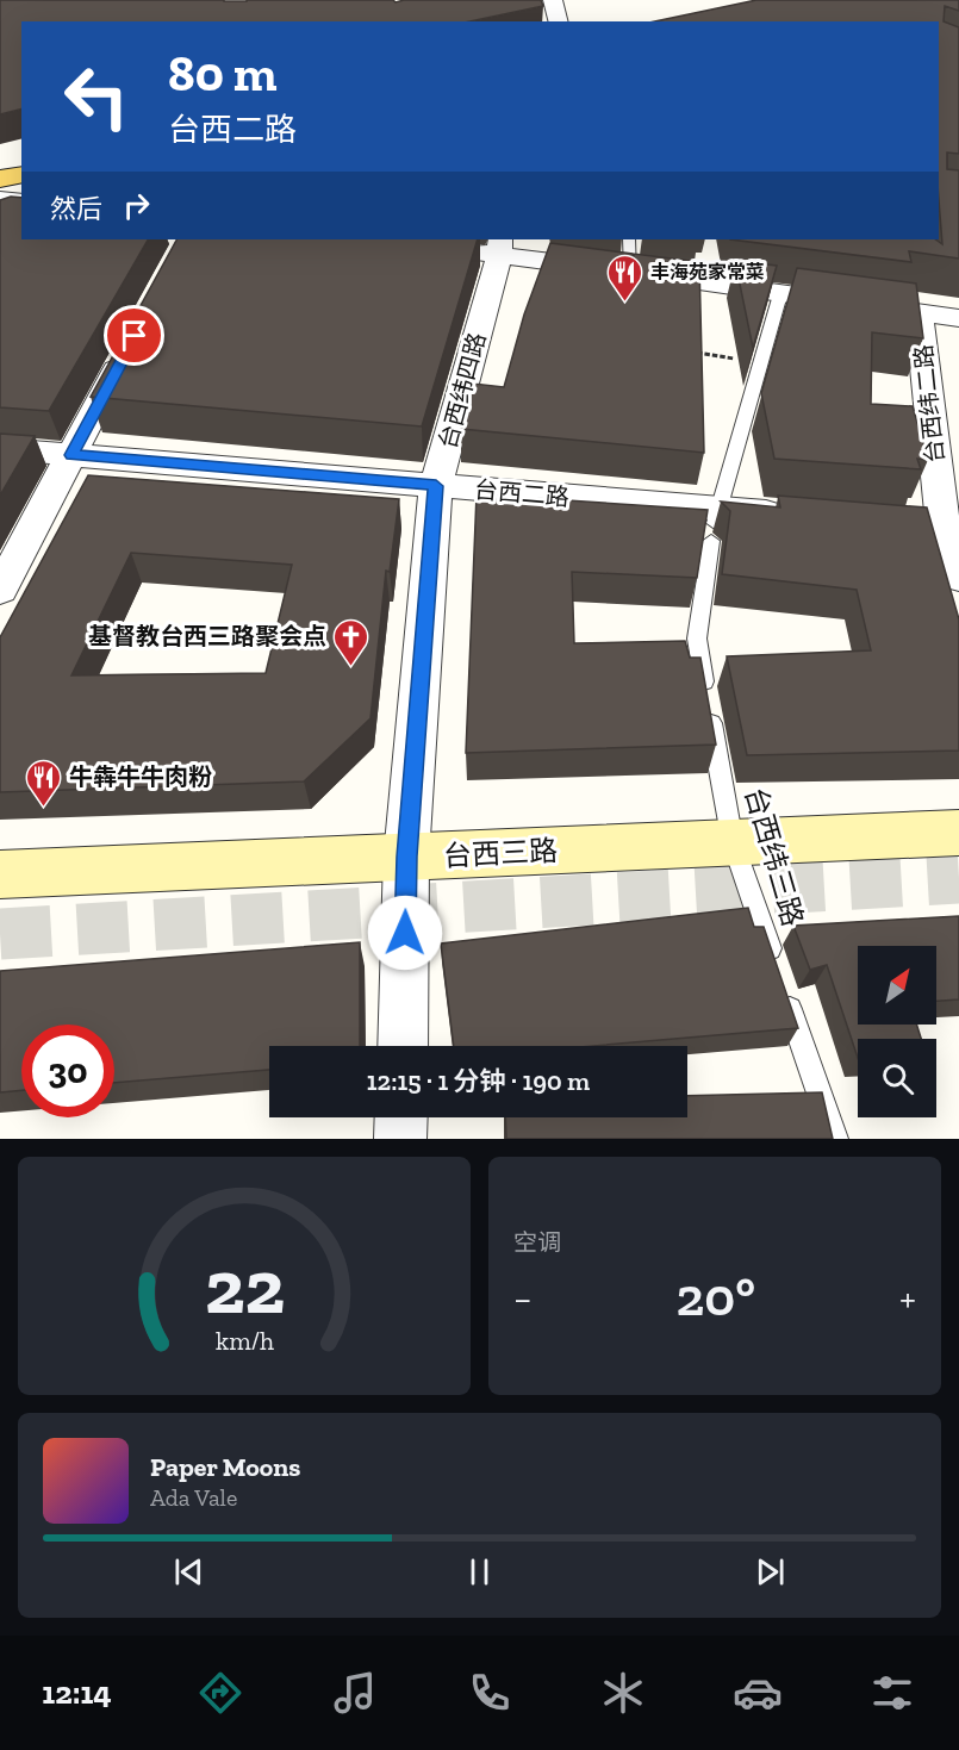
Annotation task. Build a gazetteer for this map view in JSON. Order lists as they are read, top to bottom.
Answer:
{
  "streets": {
    "street": [
      "台西纬四路",
      "台西纬二路",
      "台西二路",
      "台西三路"
    ],
    "lane": ["台西纬三路"]
  },
  "crossings": [
    ["台西纬四路", "台西二路"],
    ["台西纬四路", "台西三路"],
    ["台西二路", "台西纬三路"],
    ["台西三路", "台西纬三路"]
  ],
  "places": {
    "restaurant": ["丰海苑家常菜", "牛犇牛牛肉粉"],
    "church": ["基督教台西三路聚会点"]
  },
  "north": "top right",
  "page": {
    "turn": ["80 m", "台西二路"],
    "then": "然后",
    "limit": "30",
    "trip": "12:15 · 1 分钟 · 190 m",
    "tile": "空调",
    "heat": ["−", "20°", "+"],
    "song": ["Paper Moons", "Ada Vale"],
    "tabs": "12:14",
    "gauge": ["22", "km/h"]
  }
}
